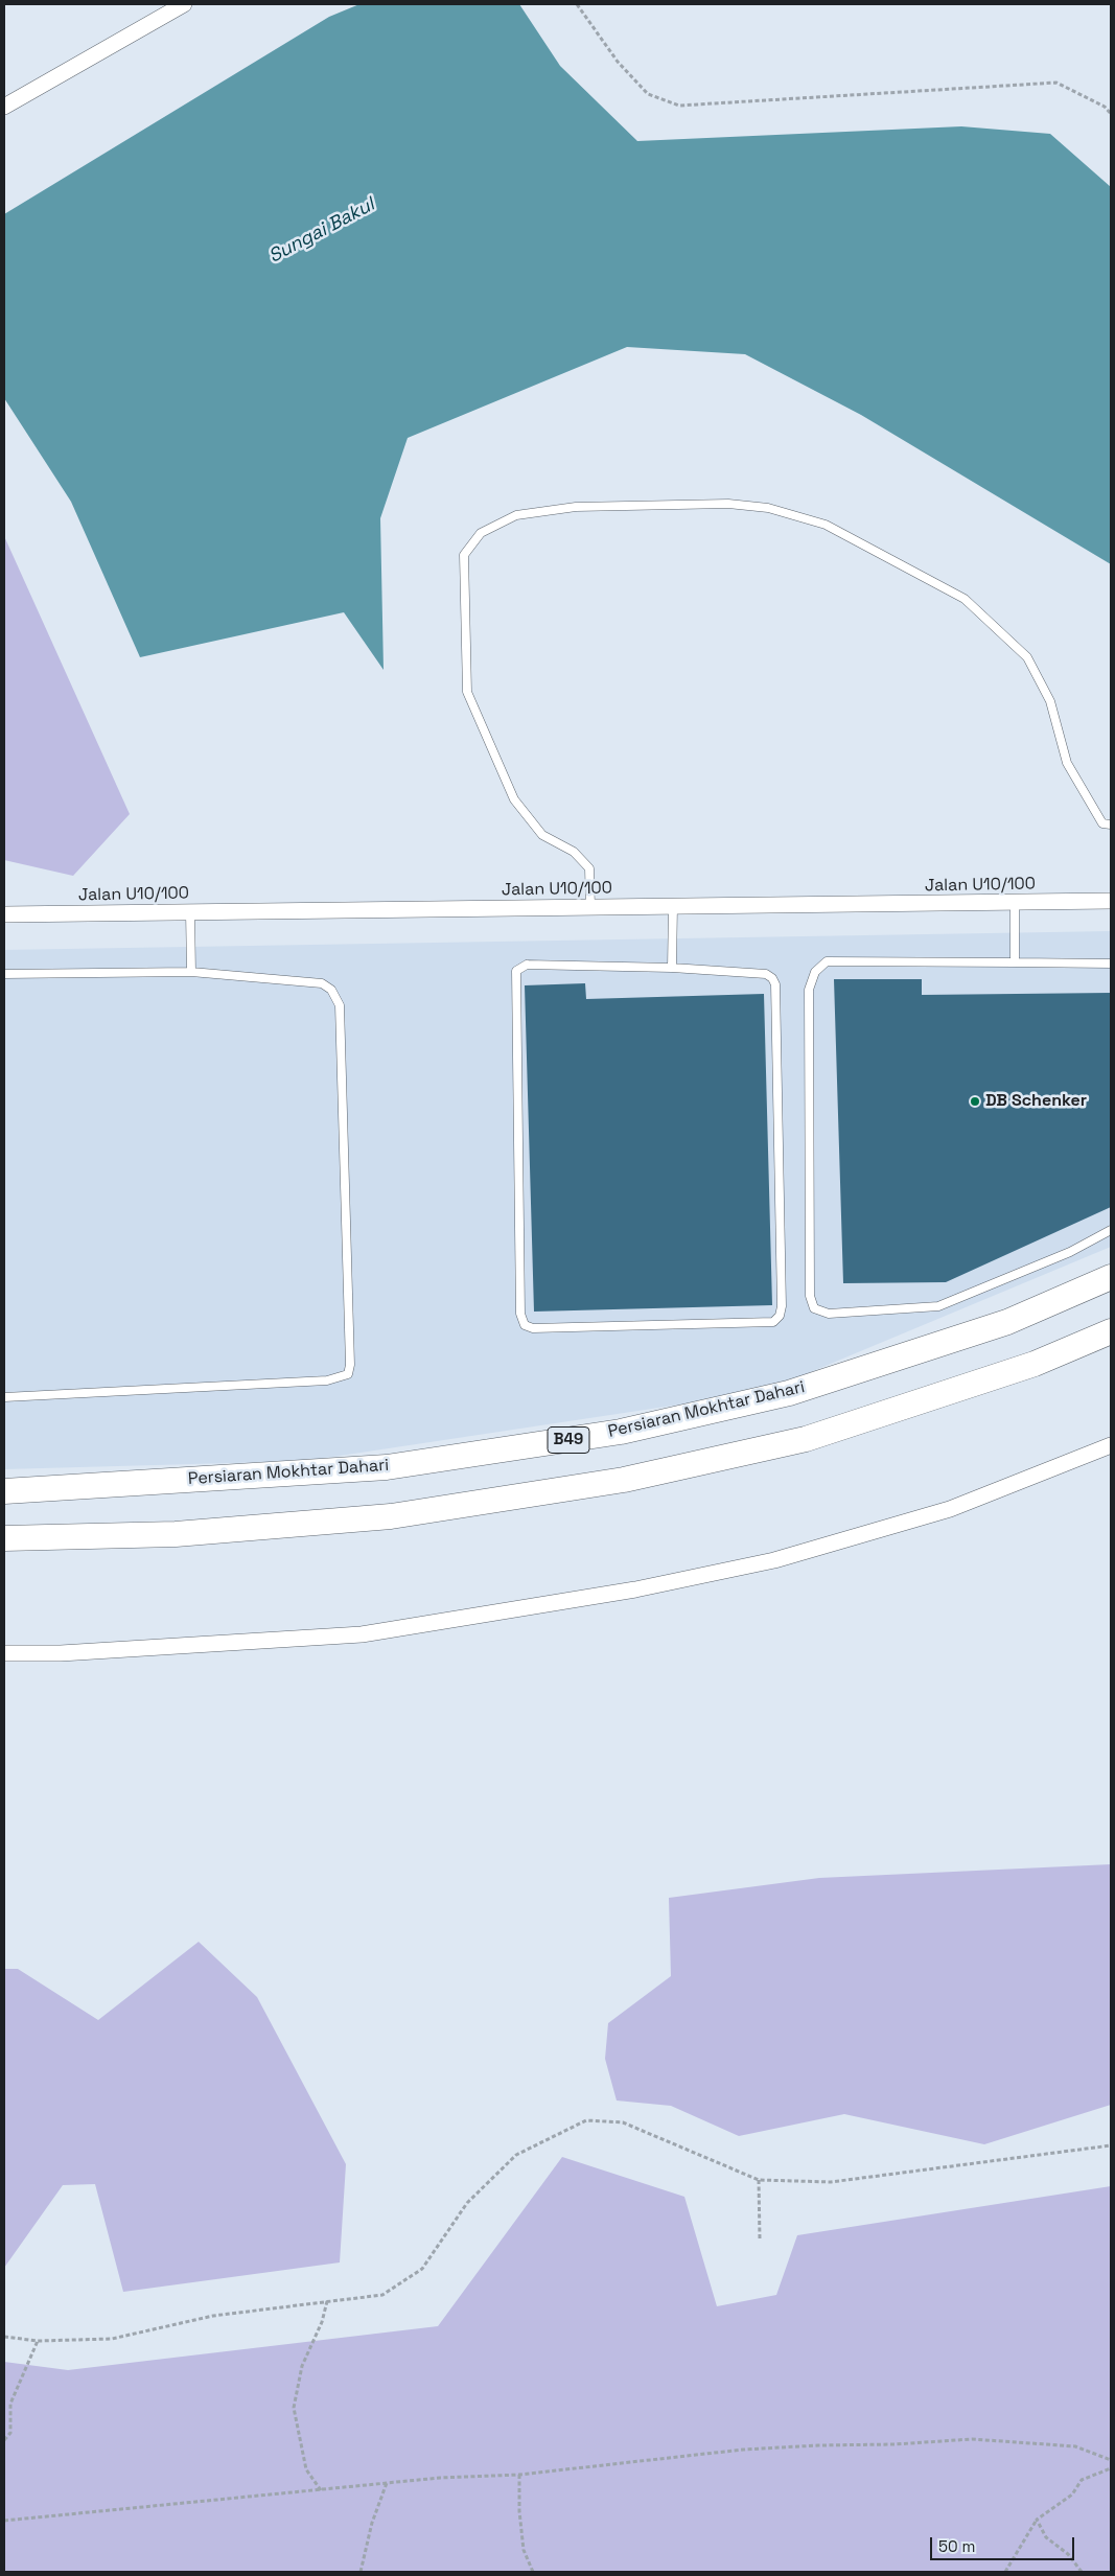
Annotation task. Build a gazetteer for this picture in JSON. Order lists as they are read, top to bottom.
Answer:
{
  "streets": {
    "main road": ["Persiaran Mokhtar Dahari", "B49"],
    "street": ["Jalan U10/100"]
  },
  "water": ["Sungai Bakul"],
  "places": ["DB Schenker"],
  "scale_bar": "50 m"
}
